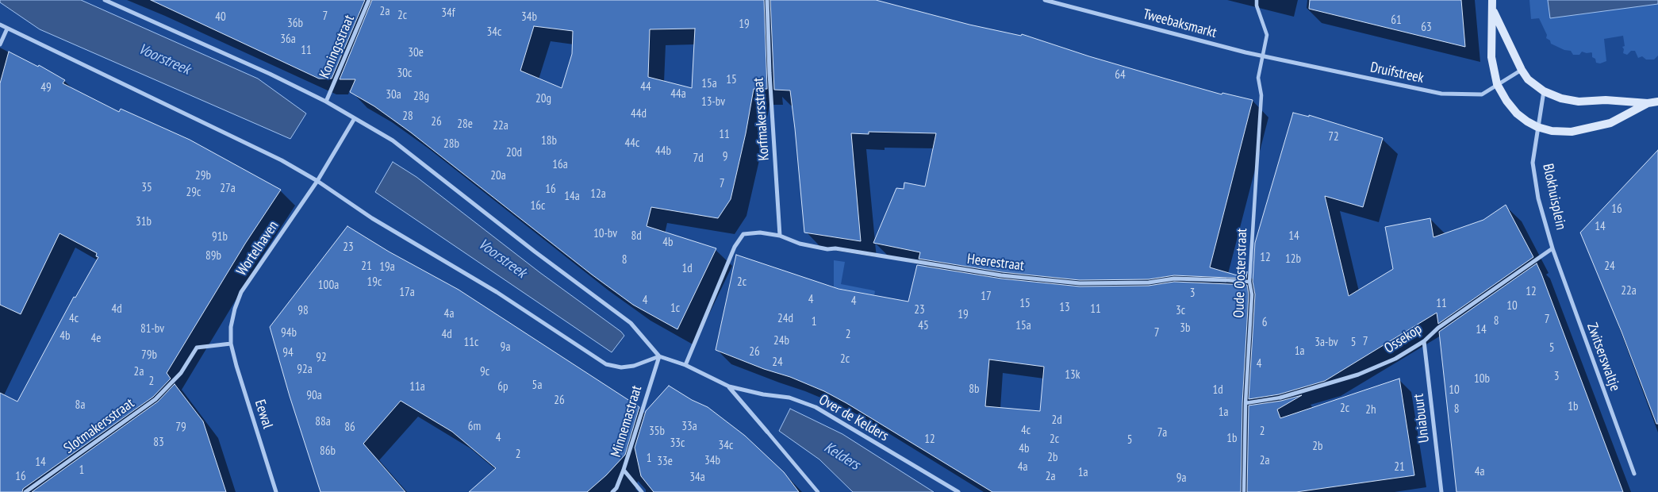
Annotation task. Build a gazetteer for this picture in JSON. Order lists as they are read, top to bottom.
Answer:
{
  "streets": {
    "street": [
      "Tweebaksmarkt",
      "Koningsstraat",
      "Druifstreek",
      "Korfmakersstraat",
      "Blokhuisplein",
      "Wortelhaven",
      "Heerestraat",
      "Oude Oosterstraat",
      "Ossekop",
      "Zwitserswaltje",
      "Eewal",
      "Over de Kelders",
      "Uniabuurt",
      "Minnemastraat",
      "Slotmakersstraat"
    ]
  },
  "crossings": [
    ["Tweebaksmarkt", "Druifstreek"],
    ["Tweebaksmarkt", "Oude Oosterstraat"],
    ["Druifstreek", "Oude Oosterstraat"],
    ["Korfmakersstraat", "Heerestraat"],
    ["Blokhuisplein", "Ossekop"],
    ["Blokhuisplein", "Zwitserswaltje"],
    ["Wortelhaven", "Eewal"],
    ["Wortelhaven", "Slotmakersstraat"],
    ["Heerestraat", "Oude Oosterstraat"],
    ["Heerestraat", "Over de Kelders"],
    ["Oude Oosterstraat", "Ossekop"],
    ["Ossekop", "Zwitserswaltje"],
    ["Ossekop", "Uniabuurt"],
    ["Eewal", "Slotmakersstraat"]
  ],
  "water": ["Voorstreek", "Kelders"],
  "house_numbers": [
    "2a",
    "34f",
    "2c",
    "7",
    "40",
    "34b",
    "61",
    "36b",
    "19",
    "63",
    "34c",
    "36a",
    "11",
    "30e",
    "30c",
    "64",
    "15",
    "15a",
    "44",
    "49",
    "44a",
    "30a",
    "28g",
    "20g",
    "13-bv",
    "44d",
    "28",
    "26",
    "28e",
    "22a",
    "11",
    "72",
    "18b",
    "44c",
    "28b",
    "44b",
    "20d",
    "9",
    "7d",
    "16a",
    "29b",
    "20a",
    "7",
    "35",
    "27a",
    "16",
    "29c",
    "12a",
    "14a",
    "16c",
    "16",
    "31b",
    "14",
    "10-bv",
    "8d",
    "14",
    "91b",
    "4b",
    "23",
    "89b",
    "12",
    "12b",
    "8",
    "21",
    "24",
    "19a",
    "1d",
    "19c",
    "2c",
    "100a",
    "22a",
    "12",
    "17a",
    "3",
    "17",
    "4",
    "4",
    "4",
    "15",
    "11",
    "10",
    "13",
    "1c",
    "4d",
    "11",
    "23",
    "98",
    "3c",
    "4a",
    "19",
    "4c",
    "24d",
    "7",
    "8",
    "1",
    "6",
    "45",
    "15a",
    "3b",
    "81-bv",
    "14",
    "94b",
    "7",
    "4d",
    "2",
    "4b",
    "4e",
    "24b",
    "7",
    "11c",
    "3a-bv",
    "5",
    "9a",
    "5",
    "1a",
    "26",
    "94",
    "79b",
    "92",
    "2c",
    "24",
    "4",
    "92a",
    "2a",
    "9c",
    "13k",
    "3",
    "10b",
    "2",
    "5a",
    "11a",
    "6p",
    "8b",
    "1d",
    "10",
    "90a",
    "26",
    "8a",
    "1b",
    "2c",
    "8",
    "2h",
    "1a",
    "2d",
    "88a",
    "6m",
    "33a",
    "79",
    "86",
    "4c",
    "35b",
    "2",
    "7a",
    "4",
    "1b",
    "12",
    "2c",
    "5",
    "83",
    "33c",
    "34c",
    "2b",
    "4b",
    "86b",
    "2",
    "2b",
    "1",
    "34b",
    "2a",
    "33e",
    "14",
    "4a",
    "21",
    "1",
    "4a",
    "1a",
    "16",
    "2a",
    "34a",
    "9a"
  ]
}
